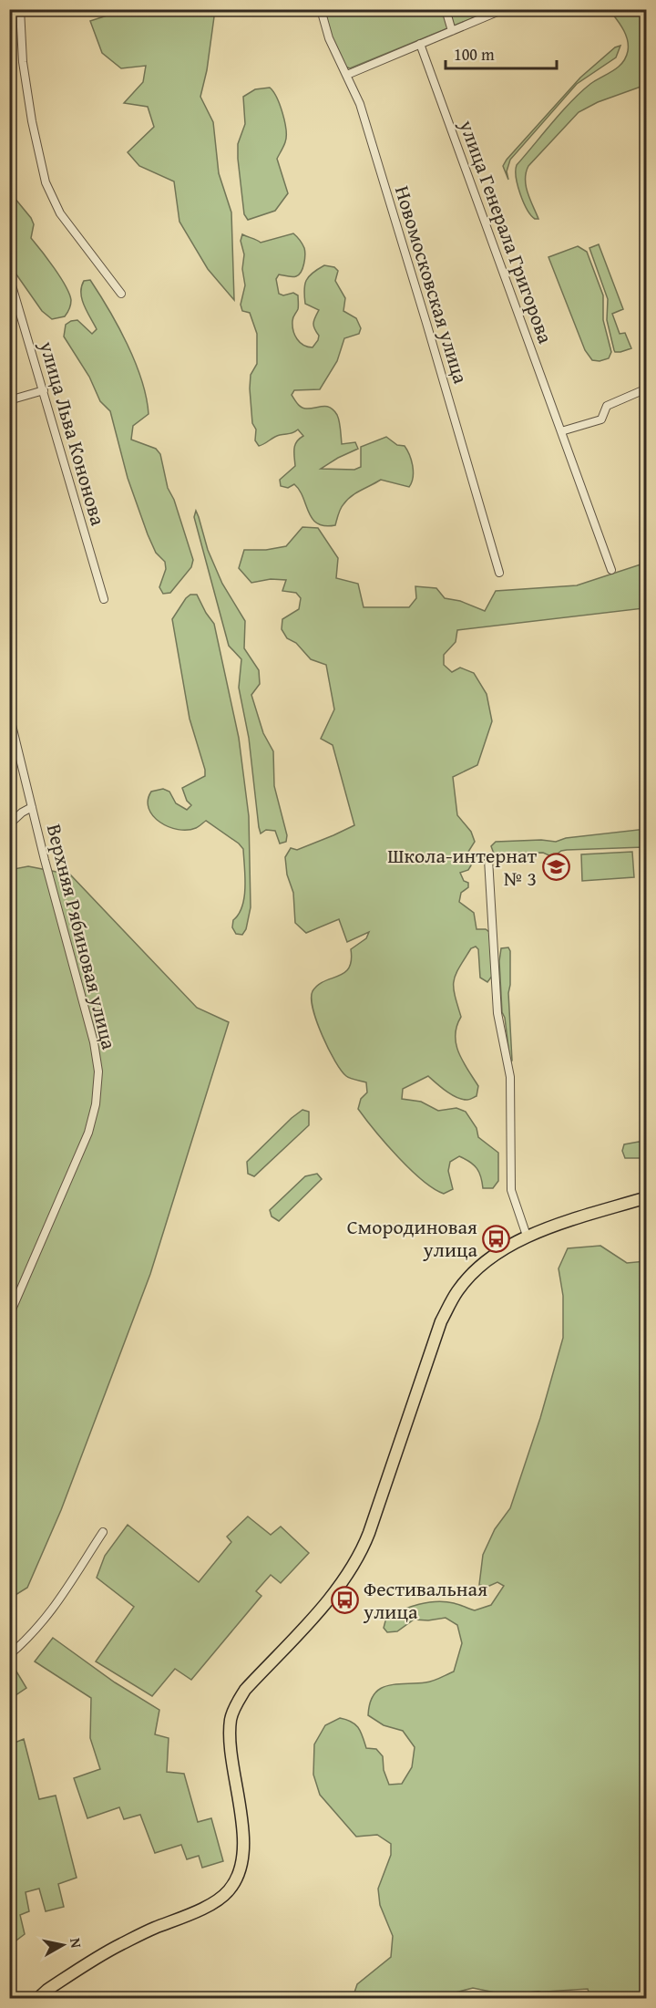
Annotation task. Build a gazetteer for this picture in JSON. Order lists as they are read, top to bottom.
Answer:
{
  "streets": {
    "street": [
      "улица Генерала Григорова",
      "Новомосковская улица",
      "улица Льва Кононова",
      "Верхняя Рябиновая улица"
    ]
  },
  "places": {
    "school or university": ["Школа-интернат № 3"],
    "bus stop": ["Смородиновая улица", "Фестивальная улица"]
  },
  "scale_bar": "100 m",
  "north": "right"
}
